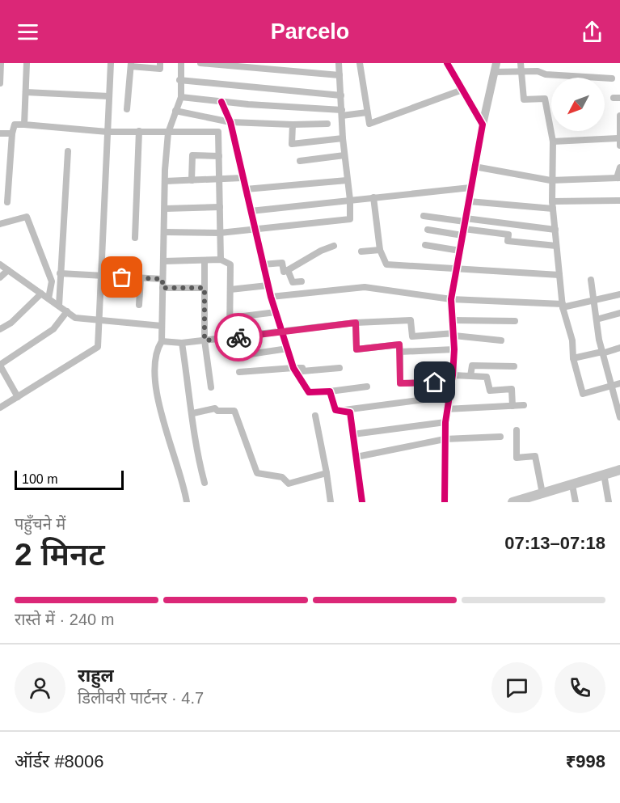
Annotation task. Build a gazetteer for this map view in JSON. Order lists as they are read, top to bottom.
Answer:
{
  "scale_bar": "100 m",
  "north": "bottom left",
  "page": {
    "header": "Parcelo",
    "scale": "100 m",
    "heading": ["2 मिनट", "पहुँचने में", "07:13–07:18"],
    "panel": [
      "राहुल",
      "डिलीवरी पार्टनर · 4.7",
      "ऑर्डर #8006",
      "₹998"
    ],
    "bar": "रास्ते में · 240 m"
  }
}
